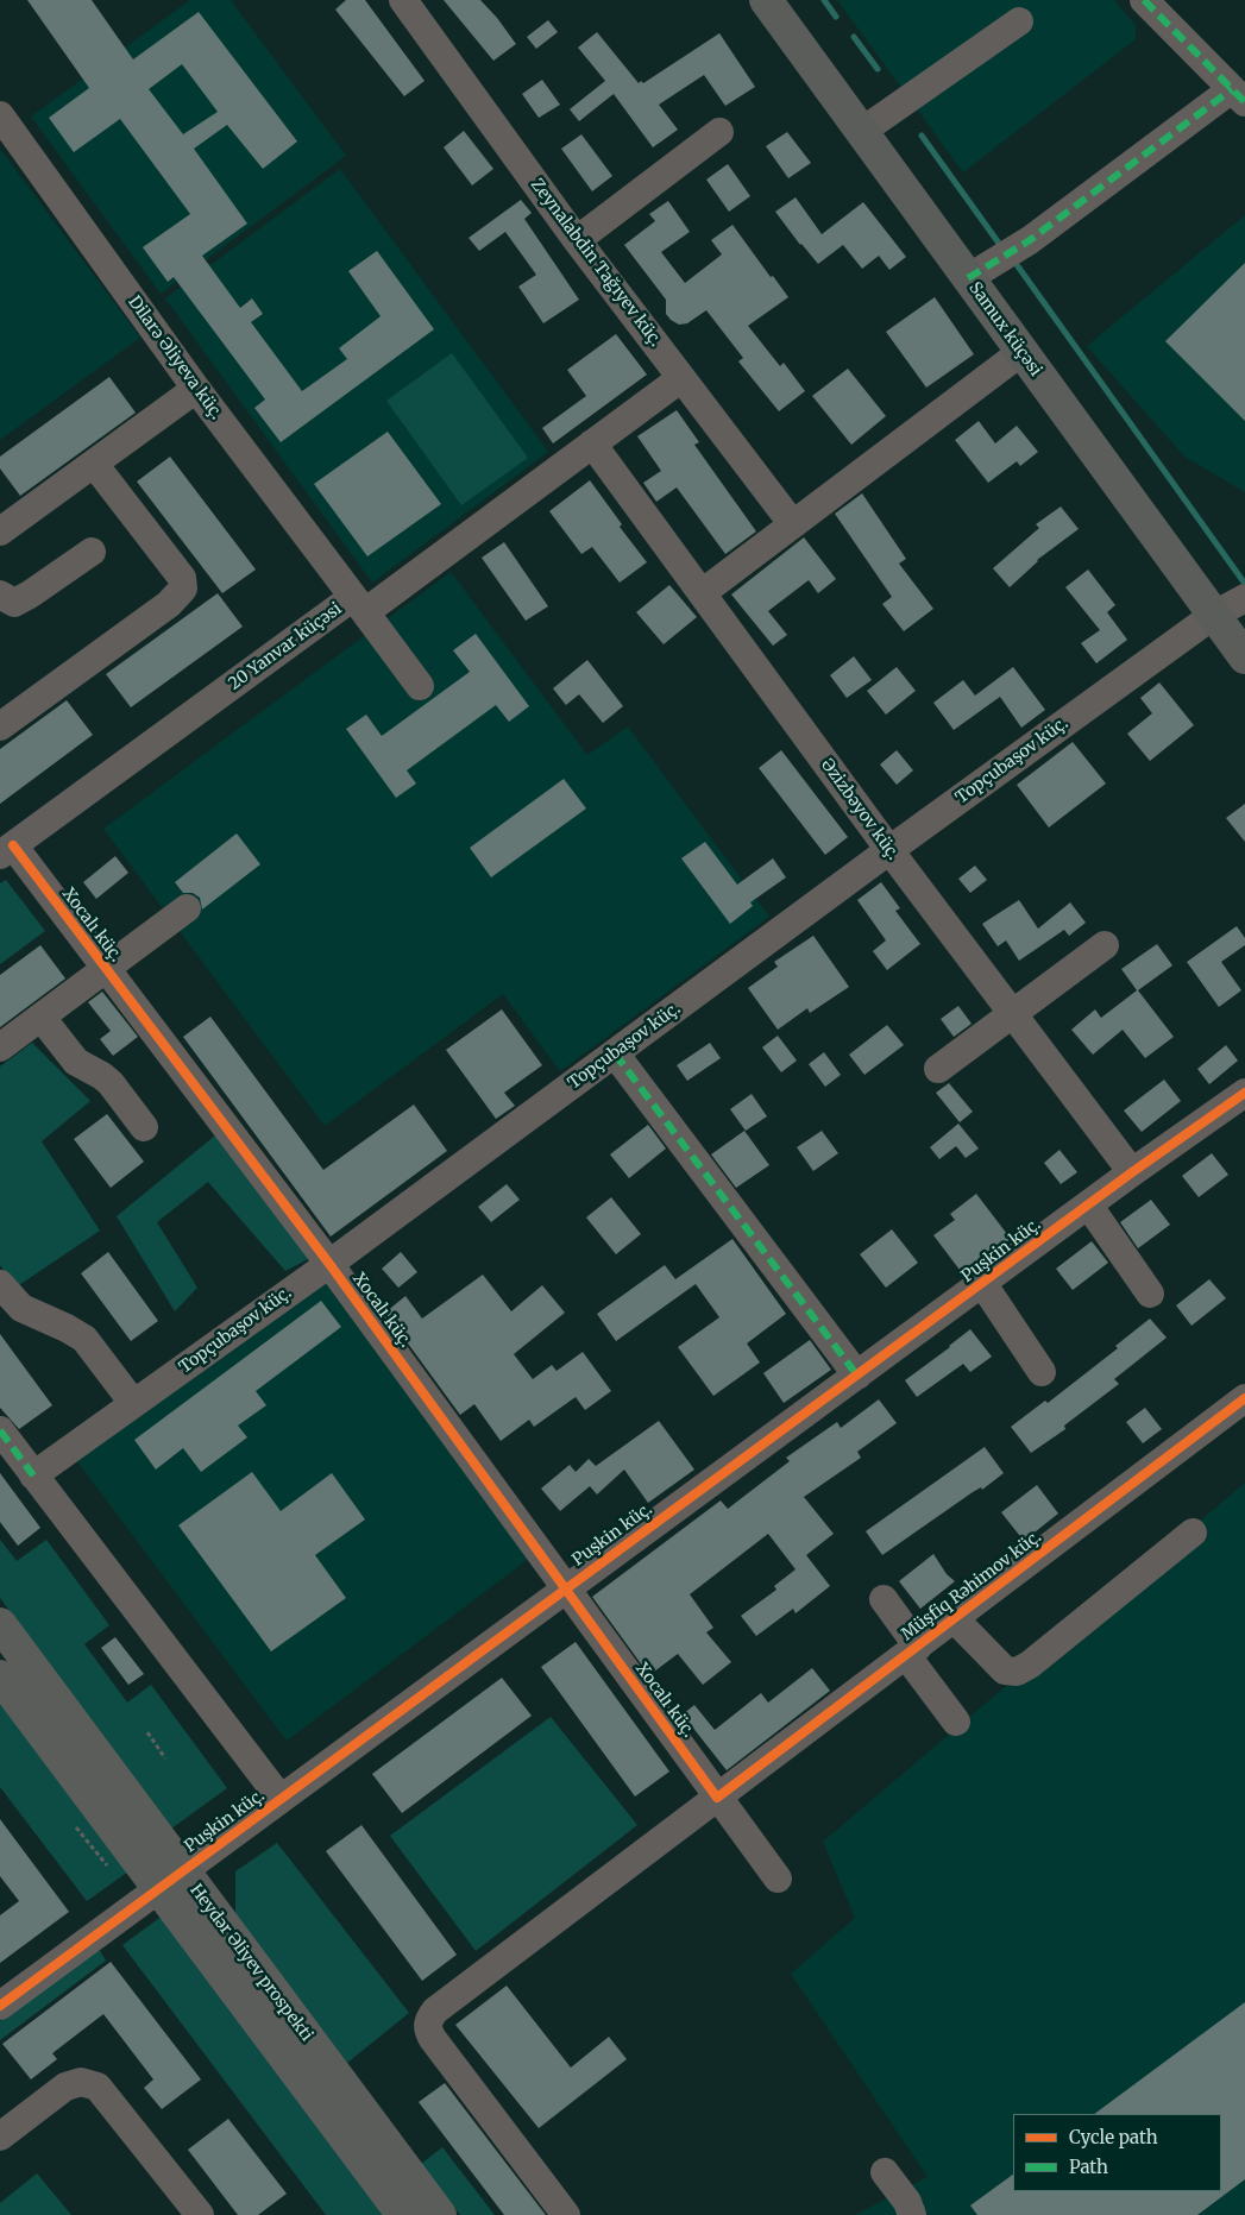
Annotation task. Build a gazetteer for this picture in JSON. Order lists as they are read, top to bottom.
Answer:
{
  "streets": {
    "main road": ["Samux küçəsi", "Heydər Əliyev prospekti"],
    "street": [
      "Zeynalabdin Tağıyev küç.",
      "Dilarə Əliyeva küç.",
      "20 Yanvar küçəsi",
      "Topçubaşov küç.",
      "Əzizbəyov küç.",
      "Xocalı küç.",
      "Puşkin küç.",
      "Müşfiq Rəhimov küç."
    ]
  },
  "crossings": [
    ["Zeynalabdin Tağıyev küç.", "20 Yanvar küçəsi"],
    ["Samux küçəsi", "Topçubaşov küç."],
    ["Dilarə Əliyeva küç.", "20 Yanvar küçəsi"],
    ["20 Yanvar küçəsi", "Əzizbəyov küç."],
    ["20 Yanvar küçəsi", "Xocalı küç."],
    ["Topçubaşov küç.", "Əzizbəyov küç."],
    ["Topçubaşov küç.", "Xocalı küç."],
    ["Əzizbəyov küç.", "Puşkin küç."],
    ["Xocalı küç.", "Puşkin küç."],
    ["Xocalı küç.", "Müşfiq Rəhimov küç."],
    ["Puşkin küç.", "Heydər Əliyev prospekti"]
  ],
  "legend": ["Cycle path", "Path"]
}
